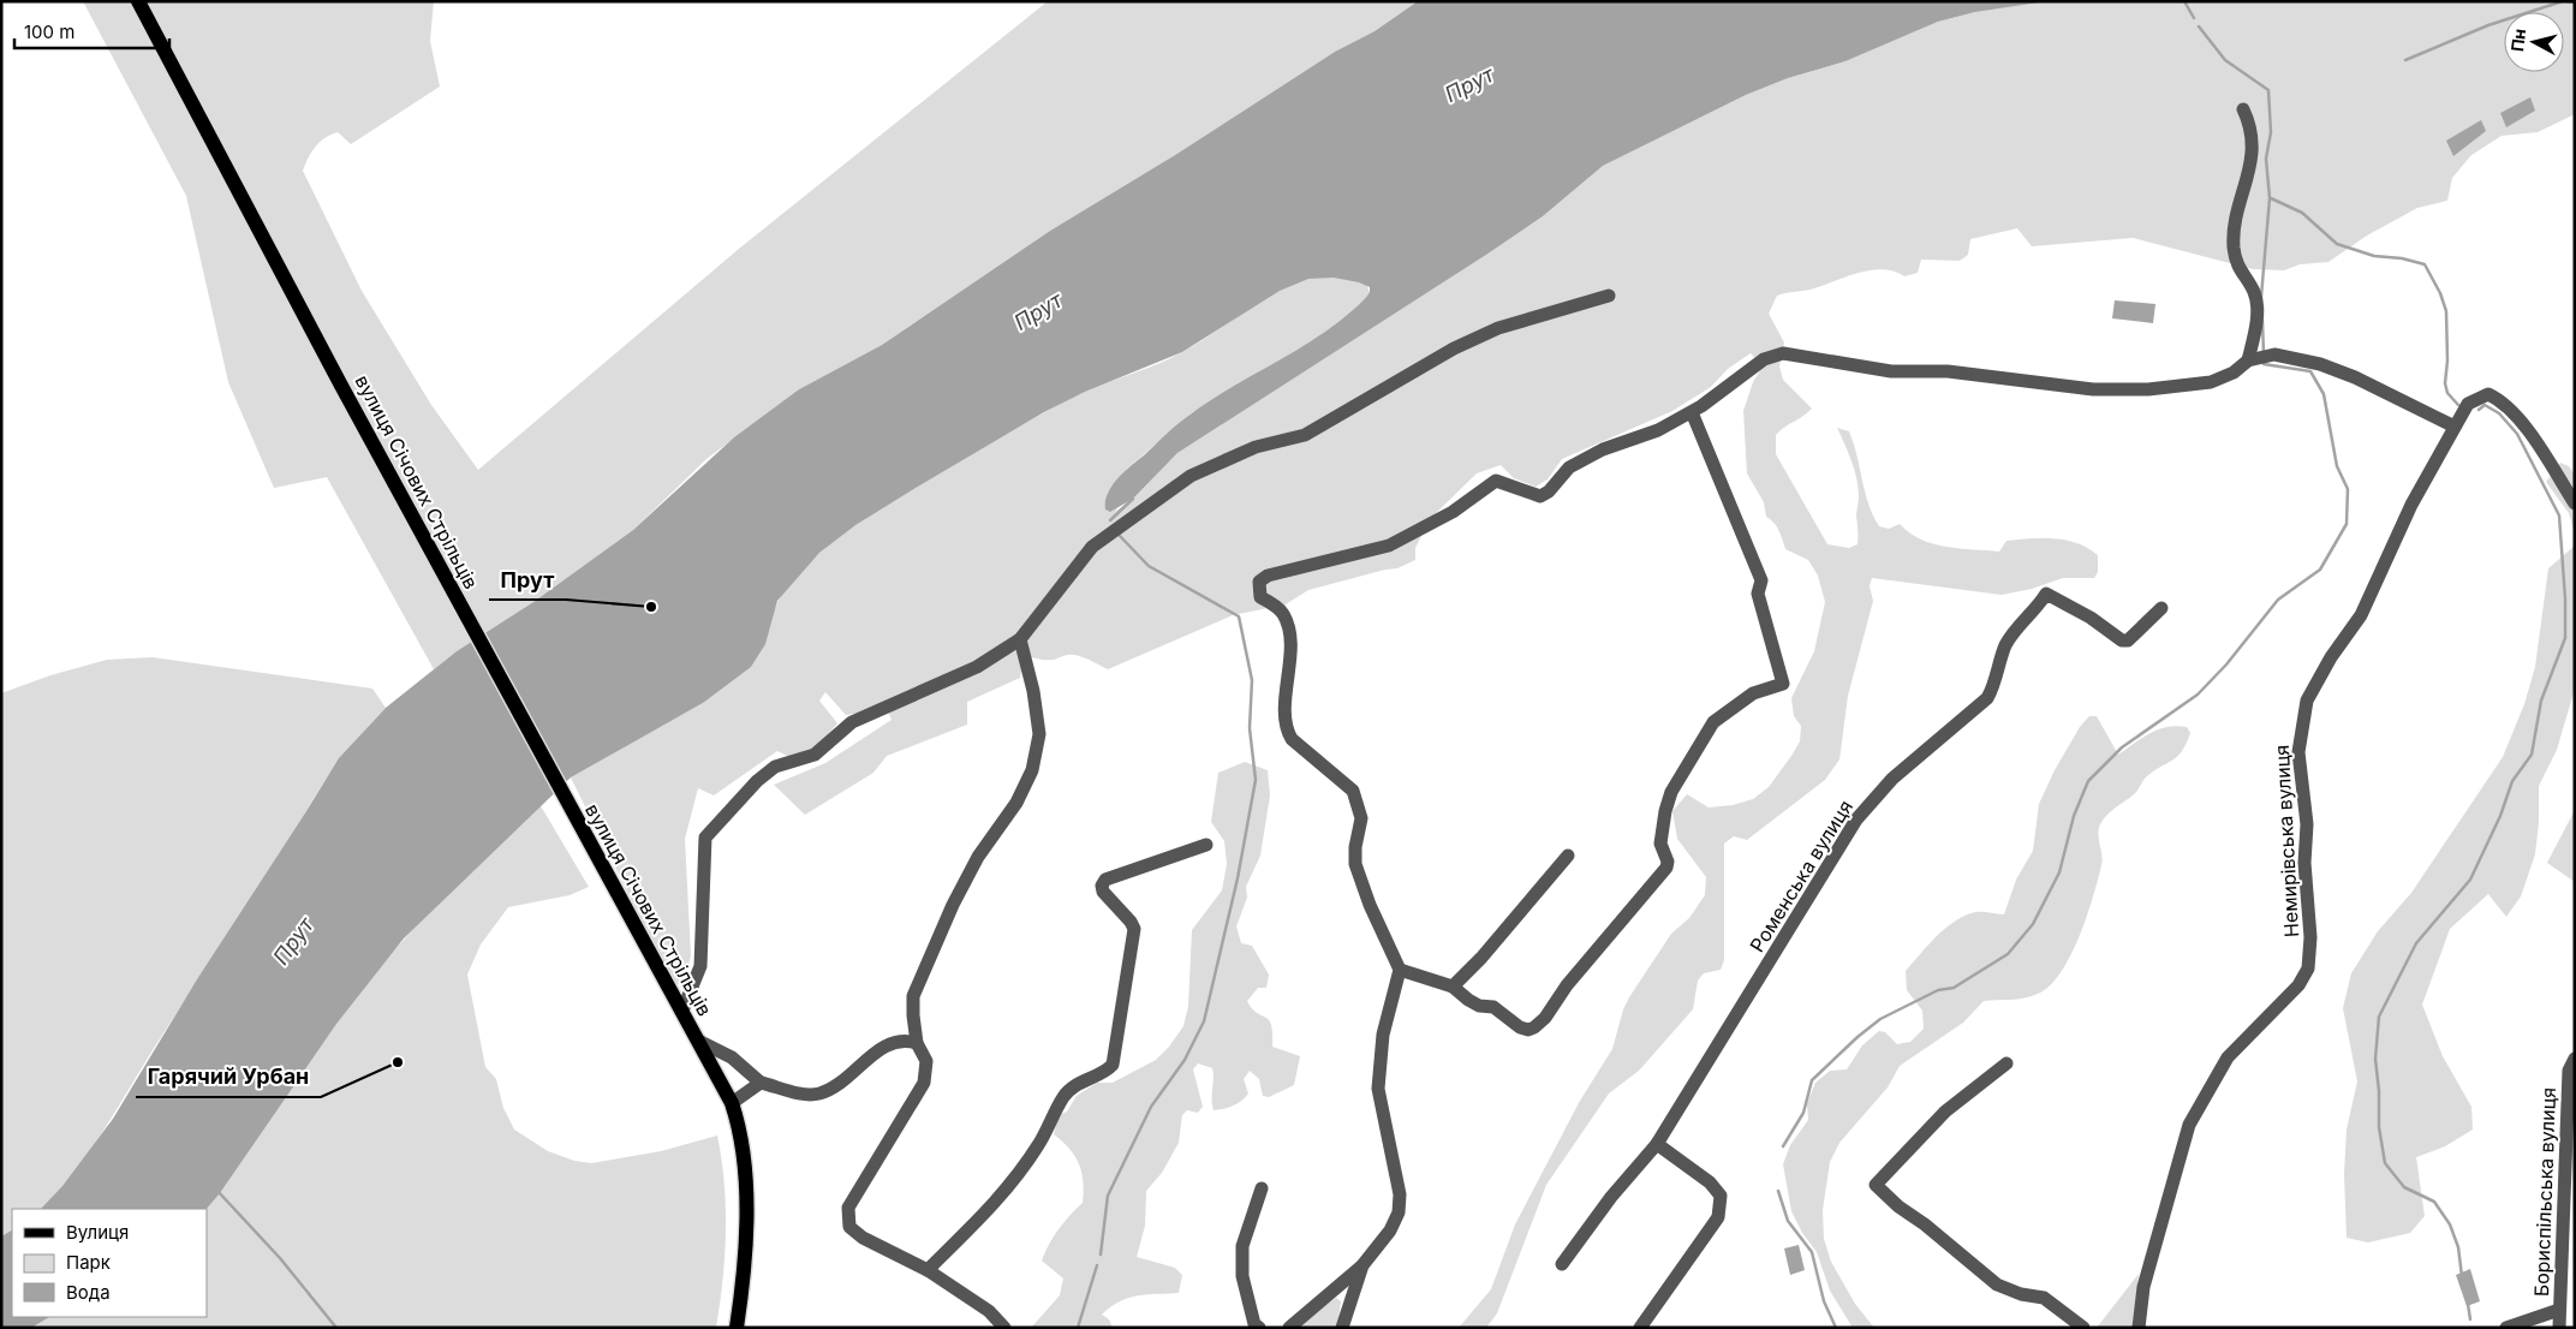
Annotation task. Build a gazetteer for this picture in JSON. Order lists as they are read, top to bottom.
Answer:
{
  "streets": {
    "main road": ["вулиця Січових Стрільців"],
    "street": ["Немирівська вулиця", "Роменська вулиця", "Бориспільська вулиця"]
  },
  "water": ["Прут"],
  "places": ["Прут", "Гарячий Урбан"],
  "legend": ["Вулиця", "Парк", "Вода"],
  "scale_bar": "100 m",
  "north": "left"
}
